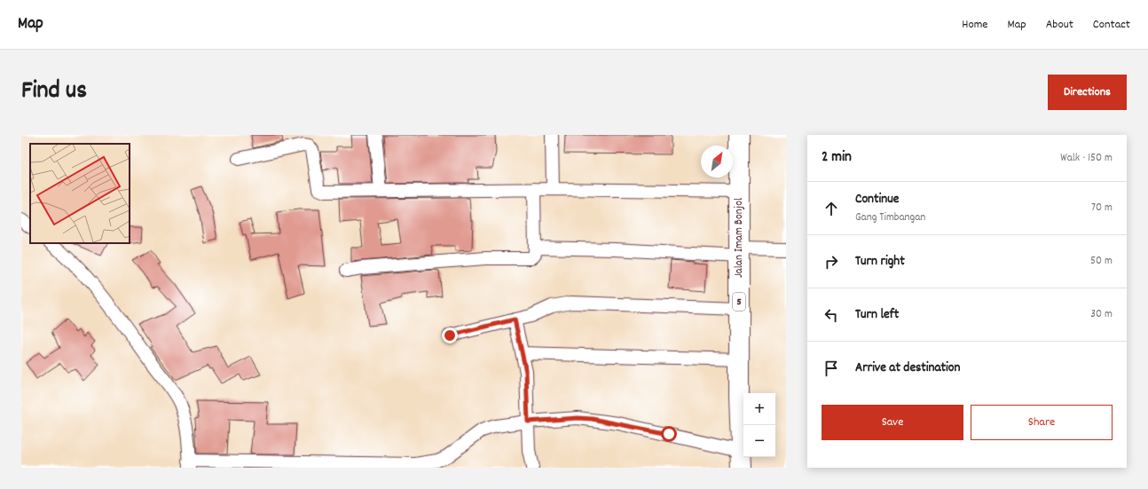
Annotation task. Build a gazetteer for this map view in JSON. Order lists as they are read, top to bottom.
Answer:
{
  "streets": {
    "highway": ["Jalan Imam Bonjol", "5"]
  },
  "north": "top right",
  "page": {
    "header": "Map",
    "nav": [
      "Home",
      "Map",
      "About",
      "Contact"
    ],
    "title": "Find us",
    "buttons": [
      "Directions",
      ["Save", "Share"]
    ],
    "heading": ["2 min", "Walk · 150 m"],
    "list": [
      ["Continue", "Gang Timbangan", "70 m"],
      ["Turn right", "50 m"],
      ["Turn left", "30 m"],
      "Arrive at destination"
    ],
    "map_buttons": ["+", "−"]
  }
}
